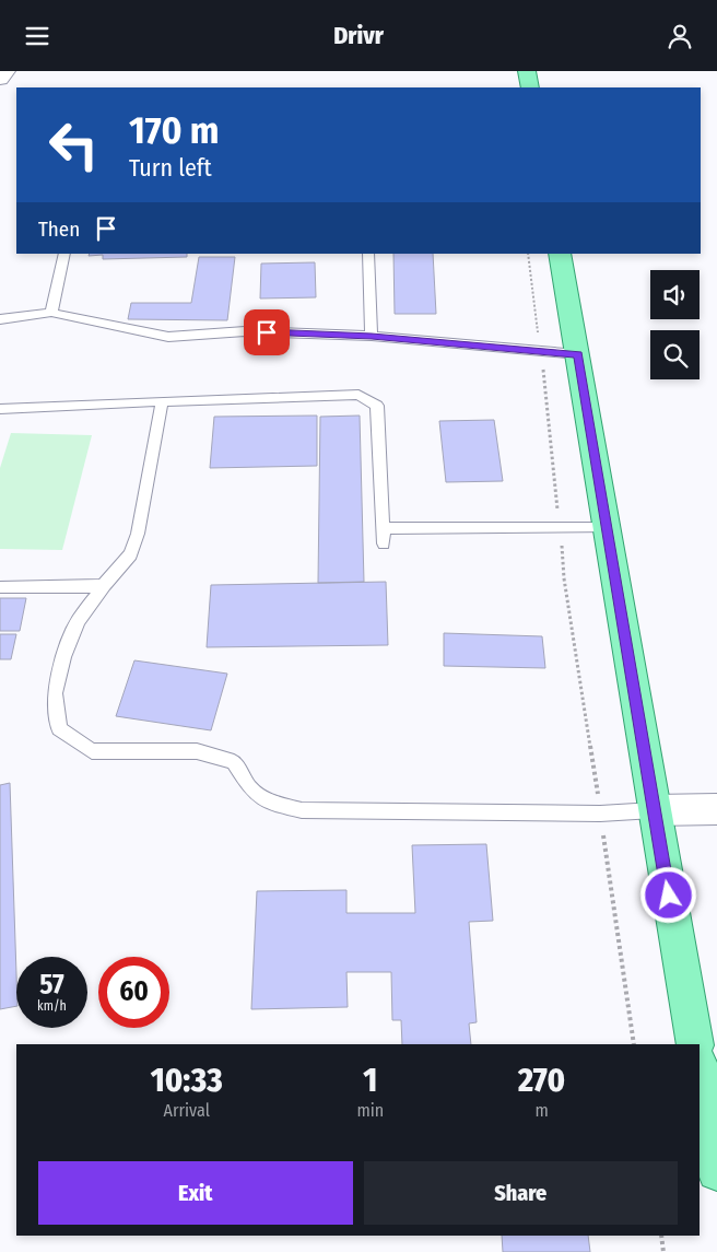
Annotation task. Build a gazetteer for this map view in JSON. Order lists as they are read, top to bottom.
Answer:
{
  "page": {
    "header": "Drivr",
    "turn": ["170 m", "Turn left"],
    "then": "Then",
    "speed": "57 km/h",
    "limit": "60",
    "eta": [
      "10:33",
      "Arrival",
      "1",
      "min",
      "270",
      "m"
    ],
    "buttons": ["Exit", "Share"]
  }
}
